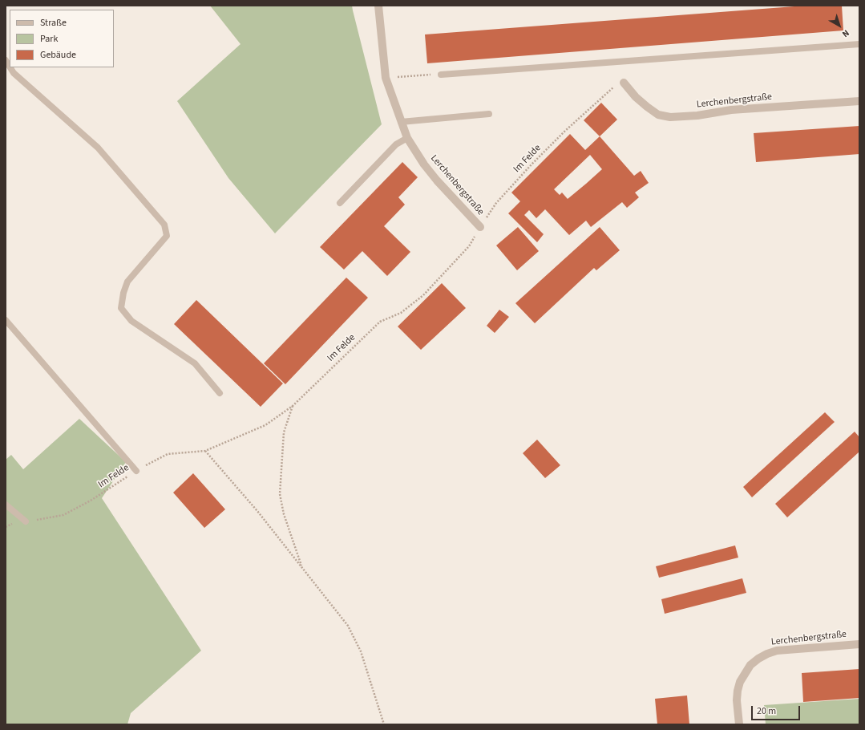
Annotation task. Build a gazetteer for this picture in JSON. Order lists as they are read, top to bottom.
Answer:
{
  "streets": {
    "street": ["Lerchenbergstraße"],
    "path": ["Im Felde"]
  },
  "crossings": [
    ["Lerchenbergstraße", "Im Felde"]
  ],
  "legend": ["Straße", "Park", "Gebäude"],
  "scale_bar": "20 m",
  "north": "bottom right"
}
